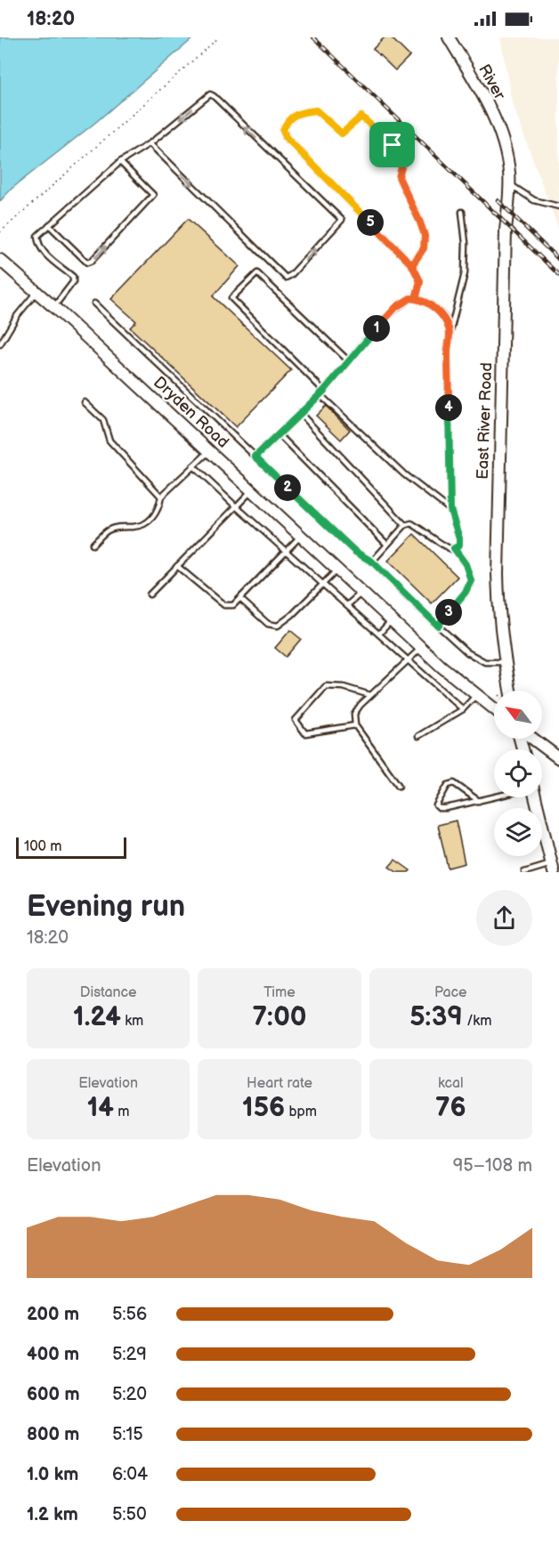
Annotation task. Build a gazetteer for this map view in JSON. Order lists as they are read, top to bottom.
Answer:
{
  "streets": {
    "street": ["River", "Dryden Road", "East River Road"]
  },
  "crossings": [
    ["River", "East River Road"]
  ],
  "scale_bar": "100 m",
  "north": "top left",
  "page": {
    "status": "18:20",
    "pins": [
      "5",
      "1",
      "4",
      "2",
      "3"
    ],
    "scale": "100 m",
    "heading": ["Evening run", "18:20"],
    "stats": [
      ["Distance", "1.24 km"],
      ["Time", "7:00"],
      ["Pace", "5:39 /km"],
      ["Elevation", "14 m"],
      ["Heart rate", "156 bpm"],
      ["kcal", "76"]
    ],
    "chart": ["Elevation", "95–108 m"],
    "list": [
      {
        "name": "200 m",
        "note": "5:56"
      },
      {
        "name": "400 m",
        "note": "5:29"
      },
      {
        "name": "600 m",
        "note": "5:20"
      },
      {
        "name": "800 m",
        "note": "5:15"
      },
      {
        "name": "1.0 km",
        "note": "6:04"
      },
      {
        "name": "1.2 km",
        "note": "5:50"
      }
    ]
  }
}
